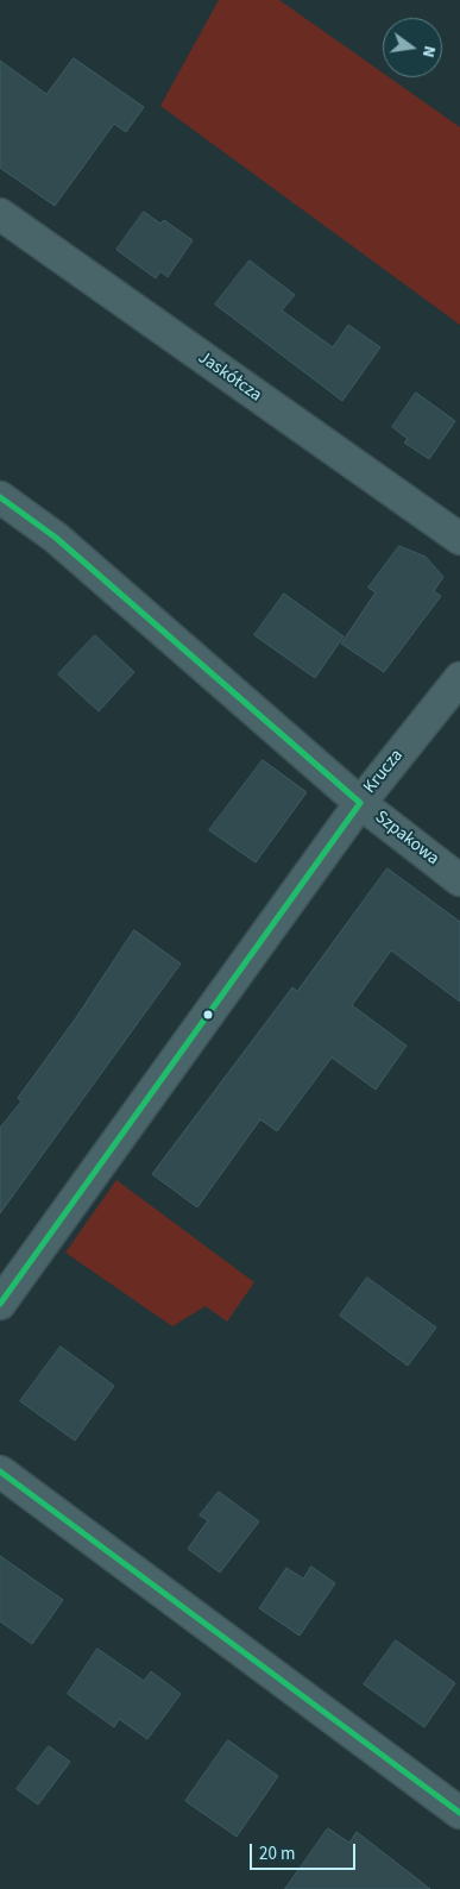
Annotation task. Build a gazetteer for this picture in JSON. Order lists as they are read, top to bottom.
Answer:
{
  "streets": {
    "street": ["Jaskółcza", "Krucza", "Szpakowa"]
  },
  "crossings": [
    ["Krucza", "Szpakowa"]
  ],
  "scale_bar": "20 m",
  "north": "right"
}
